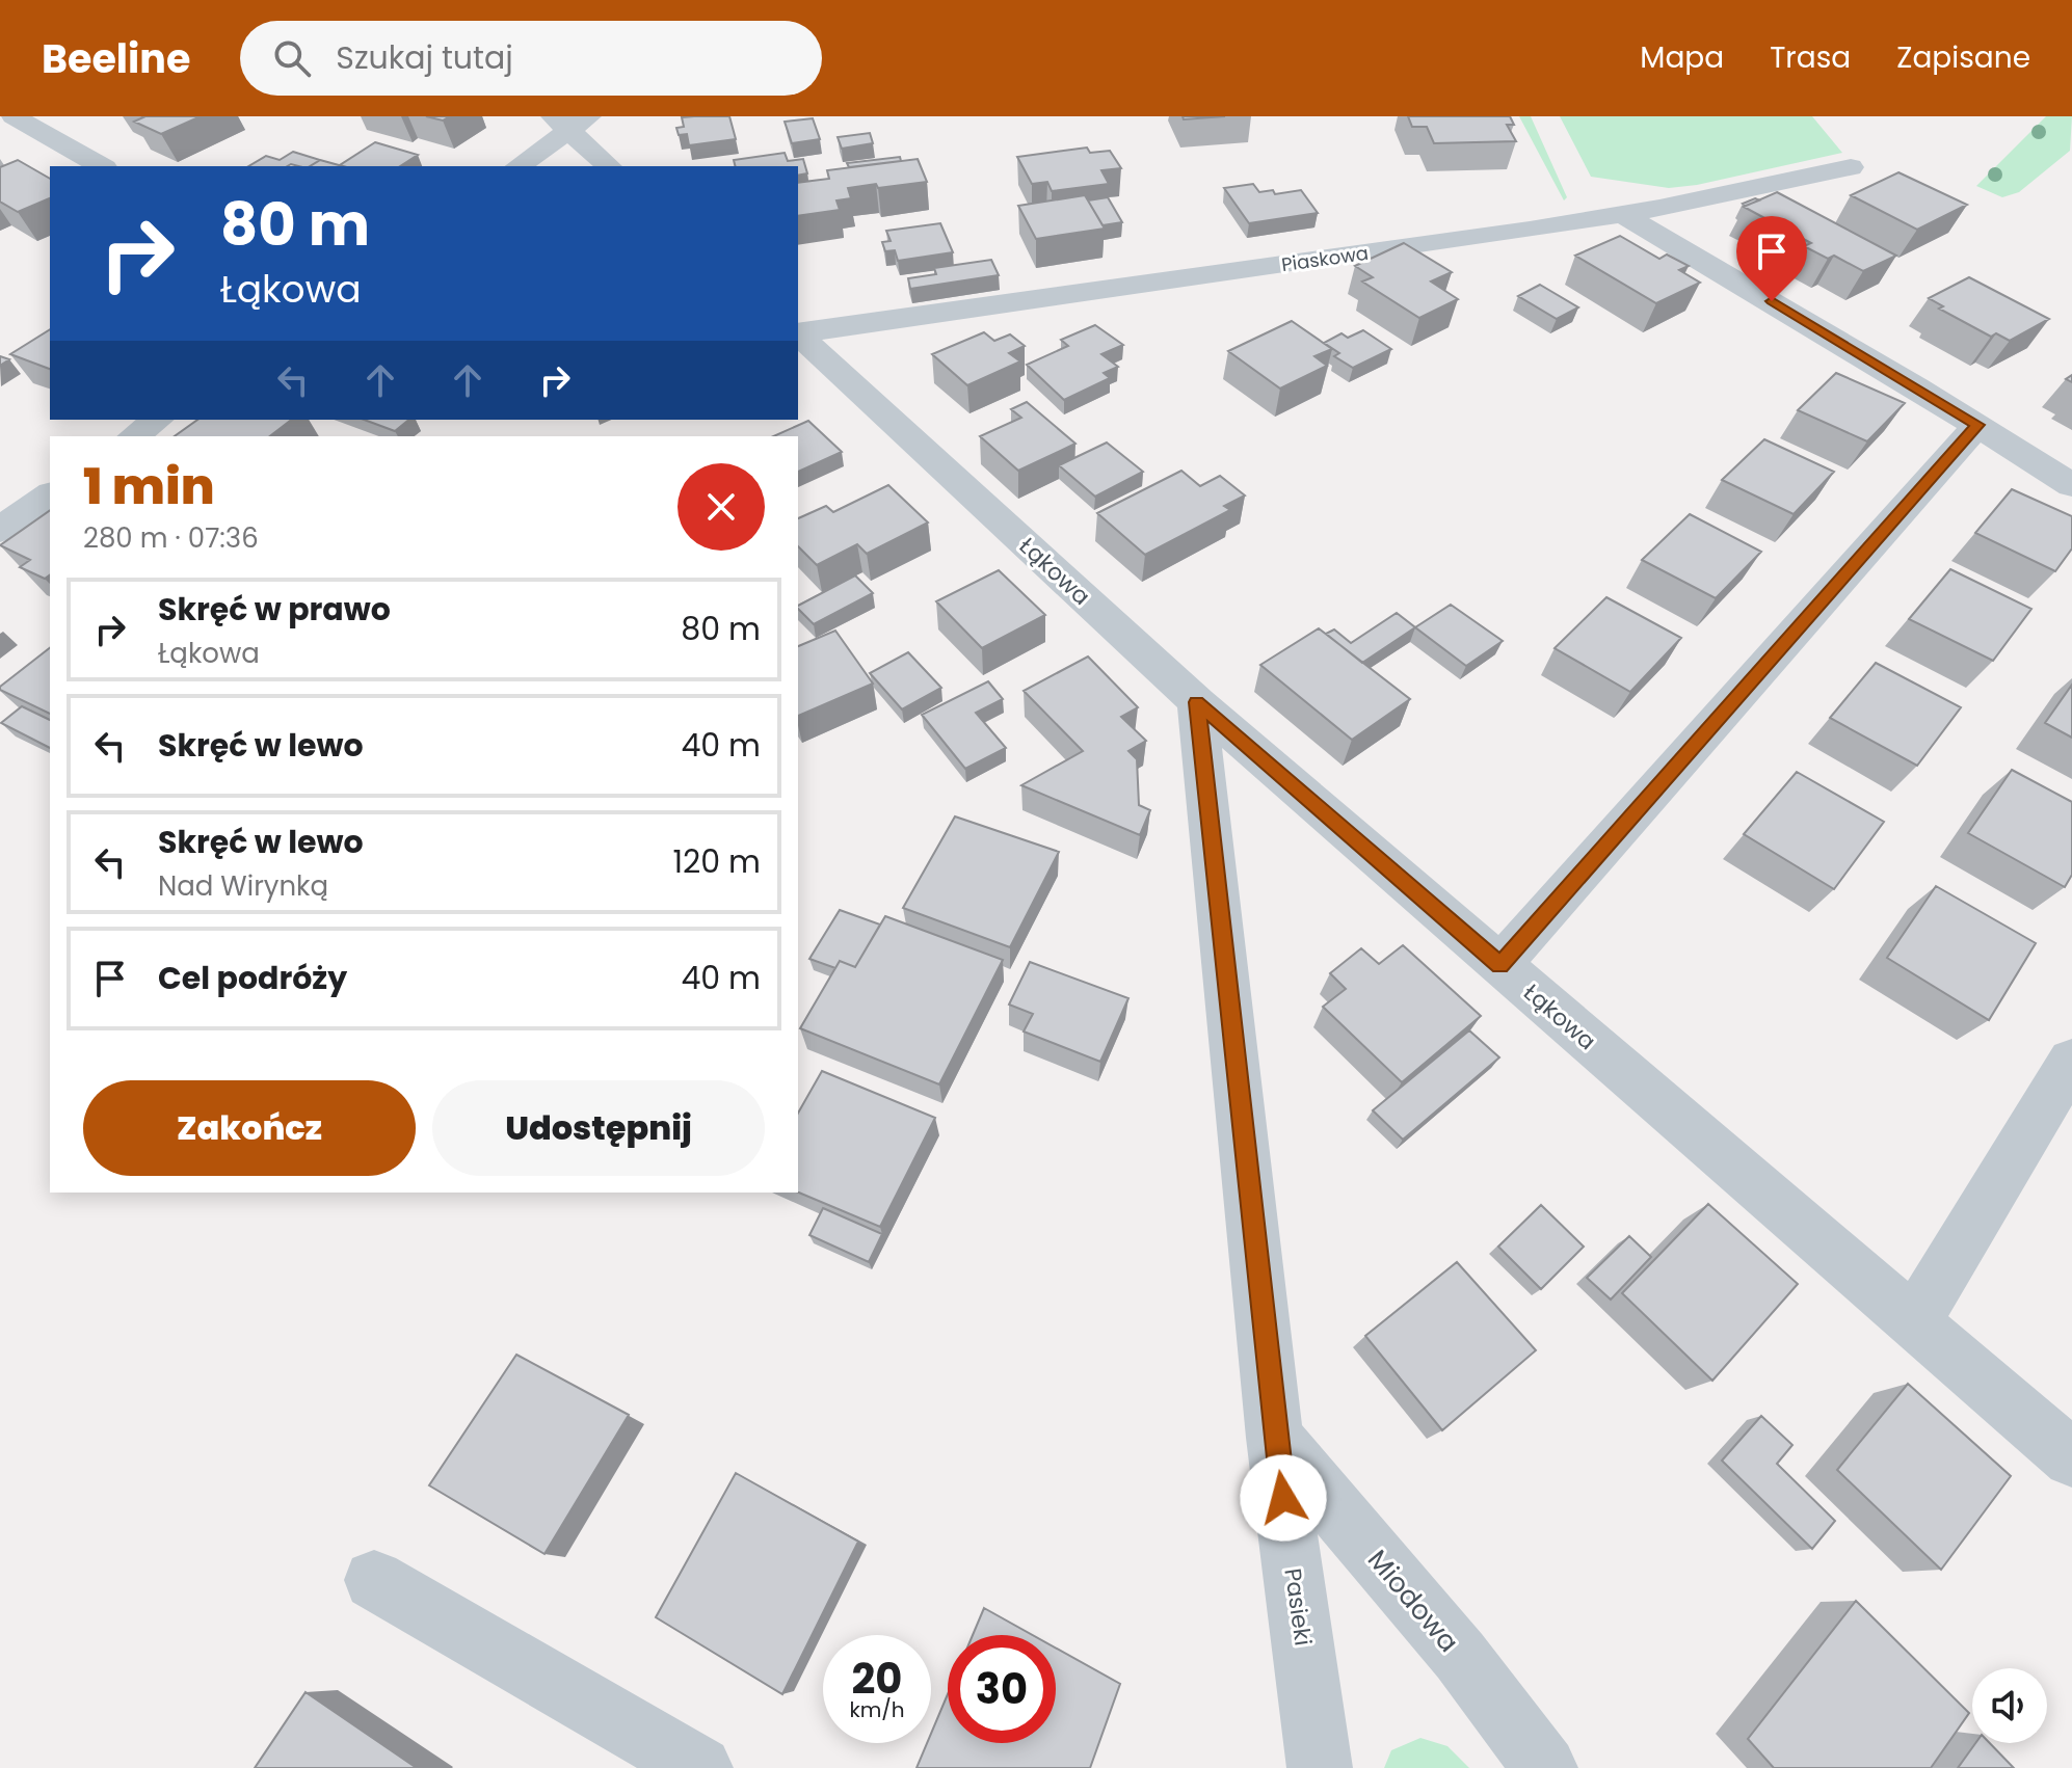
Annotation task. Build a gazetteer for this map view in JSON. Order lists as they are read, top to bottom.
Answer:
{
  "streets": {
    "street": [
      "Piaskowa",
      "Łąkowa",
      "Miodowa",
      "Pasieki"
    ]
  },
  "crossings": [
    ["Łąkowa", "Pasieki"],
    ["Miodowa", "Pasieki"]
  ],
  "page": {
    "header": "Beeline",
    "search": "Szukaj tutaj",
    "nav": ["Mapa", "Trasa", "Zapisane"],
    "turn": ["80 m", "Łąkowa"],
    "heading": ["1 min", "280 m · 07:36"],
    "list": [
      {
        "name": "Skręć w prawo",
        "note": "Łąkowa",
        "value": "80 m"
      },
      {
        "name": "Skręć w lewo",
        "value": "40 m"
      },
      {
        "name": "Skręć w lewo",
        "note": "Nad Wirynką",
        "value": "120 m"
      },
      {
        "name": "Cel podróży",
        "value": "40 m"
      }
    ],
    "buttons": ["Zakończ", "Udostępnij"],
    "speed": "20 km/h",
    "limit": "30"
  }
}
